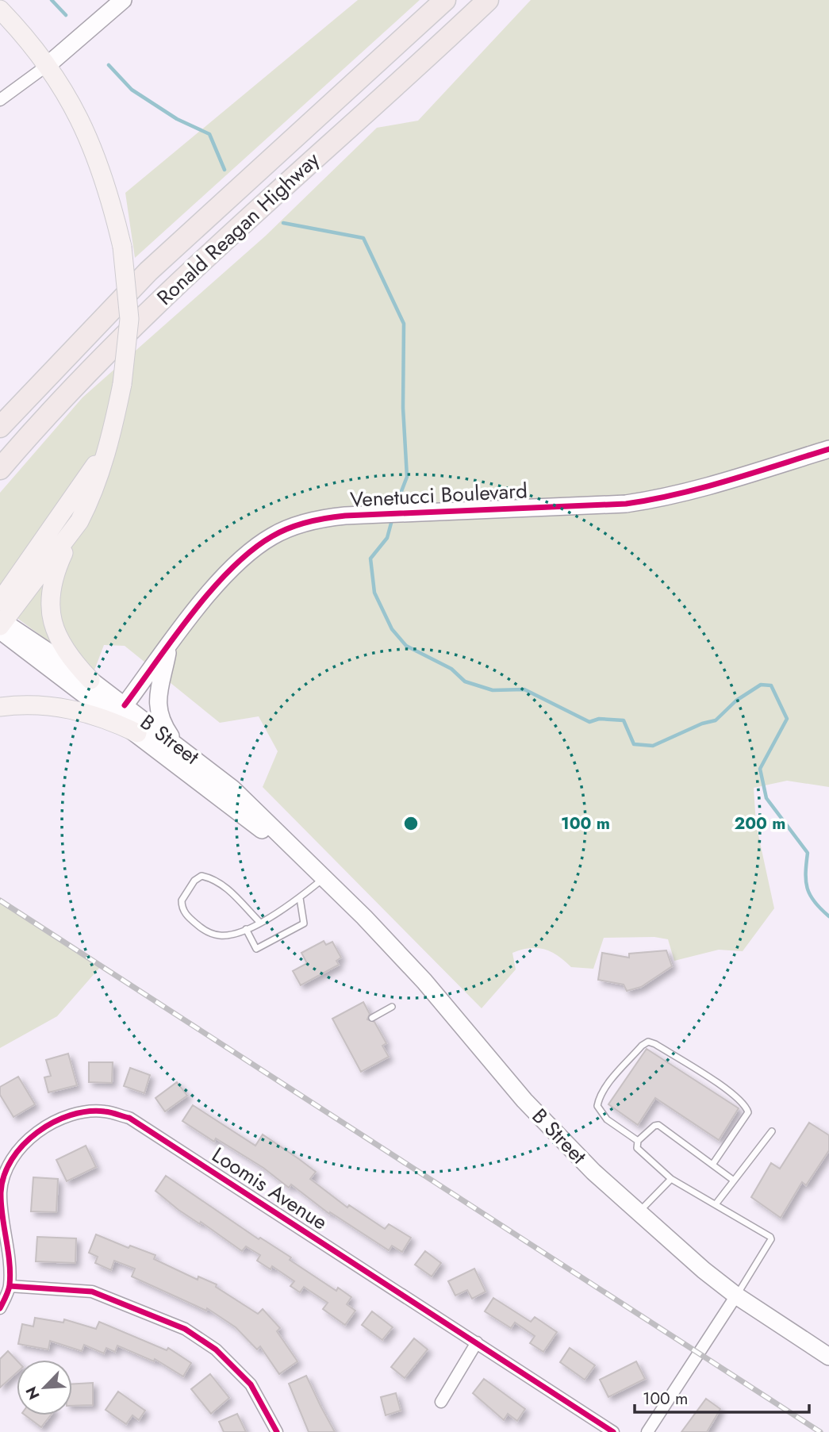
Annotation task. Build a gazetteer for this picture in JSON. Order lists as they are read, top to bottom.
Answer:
{
  "streets": {
    "highway": ["Ronald Reagan Highway"],
    "main road": ["Venetucci Boulevard", "B Street"],
    "street": ["Loomis Avenue"]
  },
  "crossings": [
    ["Venetucci Boulevard", "B Street"]
  ],
  "scale_bar": "100 m",
  "north": "bottom left",
  "rings": ["100 m", "200 m"]
}
